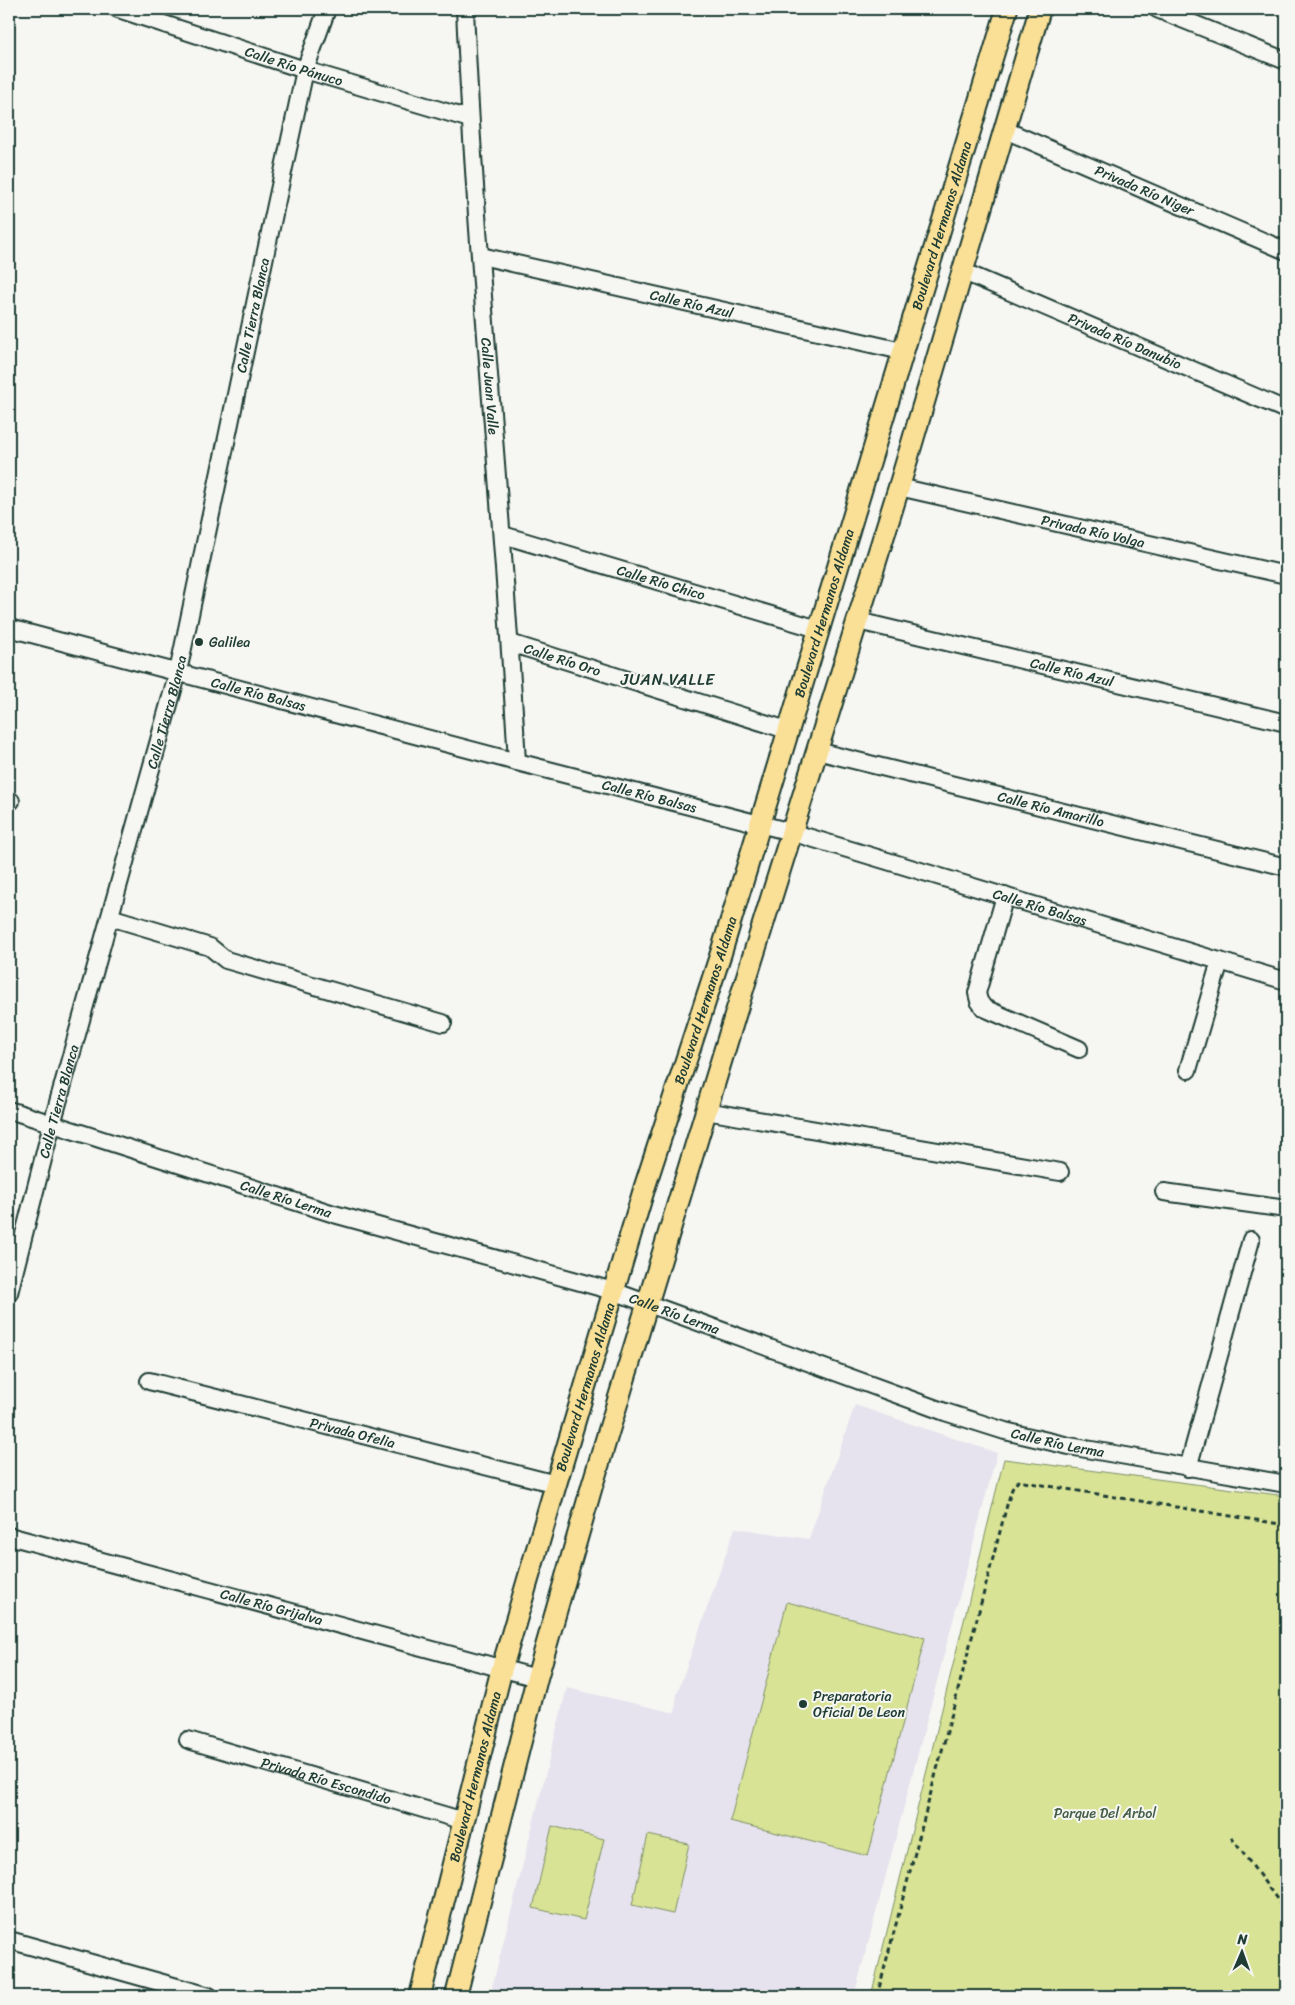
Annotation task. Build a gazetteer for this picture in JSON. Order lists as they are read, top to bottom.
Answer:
{
  "streets": {
    "main road": ["Boulevard Hermanos Aldama"],
    "street": [
      "Calle Río Pánuco",
      "Privada Río Niger",
      "Calle Río Azul",
      "Calle Tierra Blanca",
      "Privada Río Danubio",
      "Calle Juan Valle",
      "Privada Río Volga",
      "Calle Río Chico",
      "Calle Río Oro",
      "Calle Río Balsas",
      "Calle Río Amarillo",
      "Calle Río Lerma",
      "Privada Ofelia",
      "Calle Río Grijalva",
      "Privada Río Escondido"
    ]
  },
  "crossings": [
    ["Calle Río Pánuco", "Calle Tierra Blanca"],
    ["Calle Río Pánuco", "Calle Juan Valle"],
    ["Boulevard Hermanos Aldama", "Calle Río Azul"],
    ["Boulevard Hermanos Aldama", "Calle Río Chico"],
    ["Boulevard Hermanos Aldama", "Calle Río Oro"],
    ["Boulevard Hermanos Aldama", "Calle Río Balsas"],
    ["Boulevard Hermanos Aldama", "Calle Río Lerma"],
    ["Boulevard Hermanos Aldama", "Privada Ofelia"],
    ["Boulevard Hermanos Aldama", "Calle Río Grijalva"],
    ["Boulevard Hermanos Aldama", "Privada Río Escondido"],
    ["Calle Río Azul", "Calle Juan Valle"],
    ["Calle Tierra Blanca", "Calle Río Balsas"],
    ["Calle Tierra Blanca", "Calle Río Lerma"],
    ["Calle Juan Valle", "Calle Río Chico"],
    ["Calle Juan Valle", "Calle Río Oro"],
    ["Calle Juan Valle", "Calle Río Balsas"]
  ],
  "districts": ["JUAN VALLE"],
  "parks": ["Parque Del Arbol"],
  "places": ["Galilea", "Preparatoria Oficial De Leon"],
  "north": "top"
}
